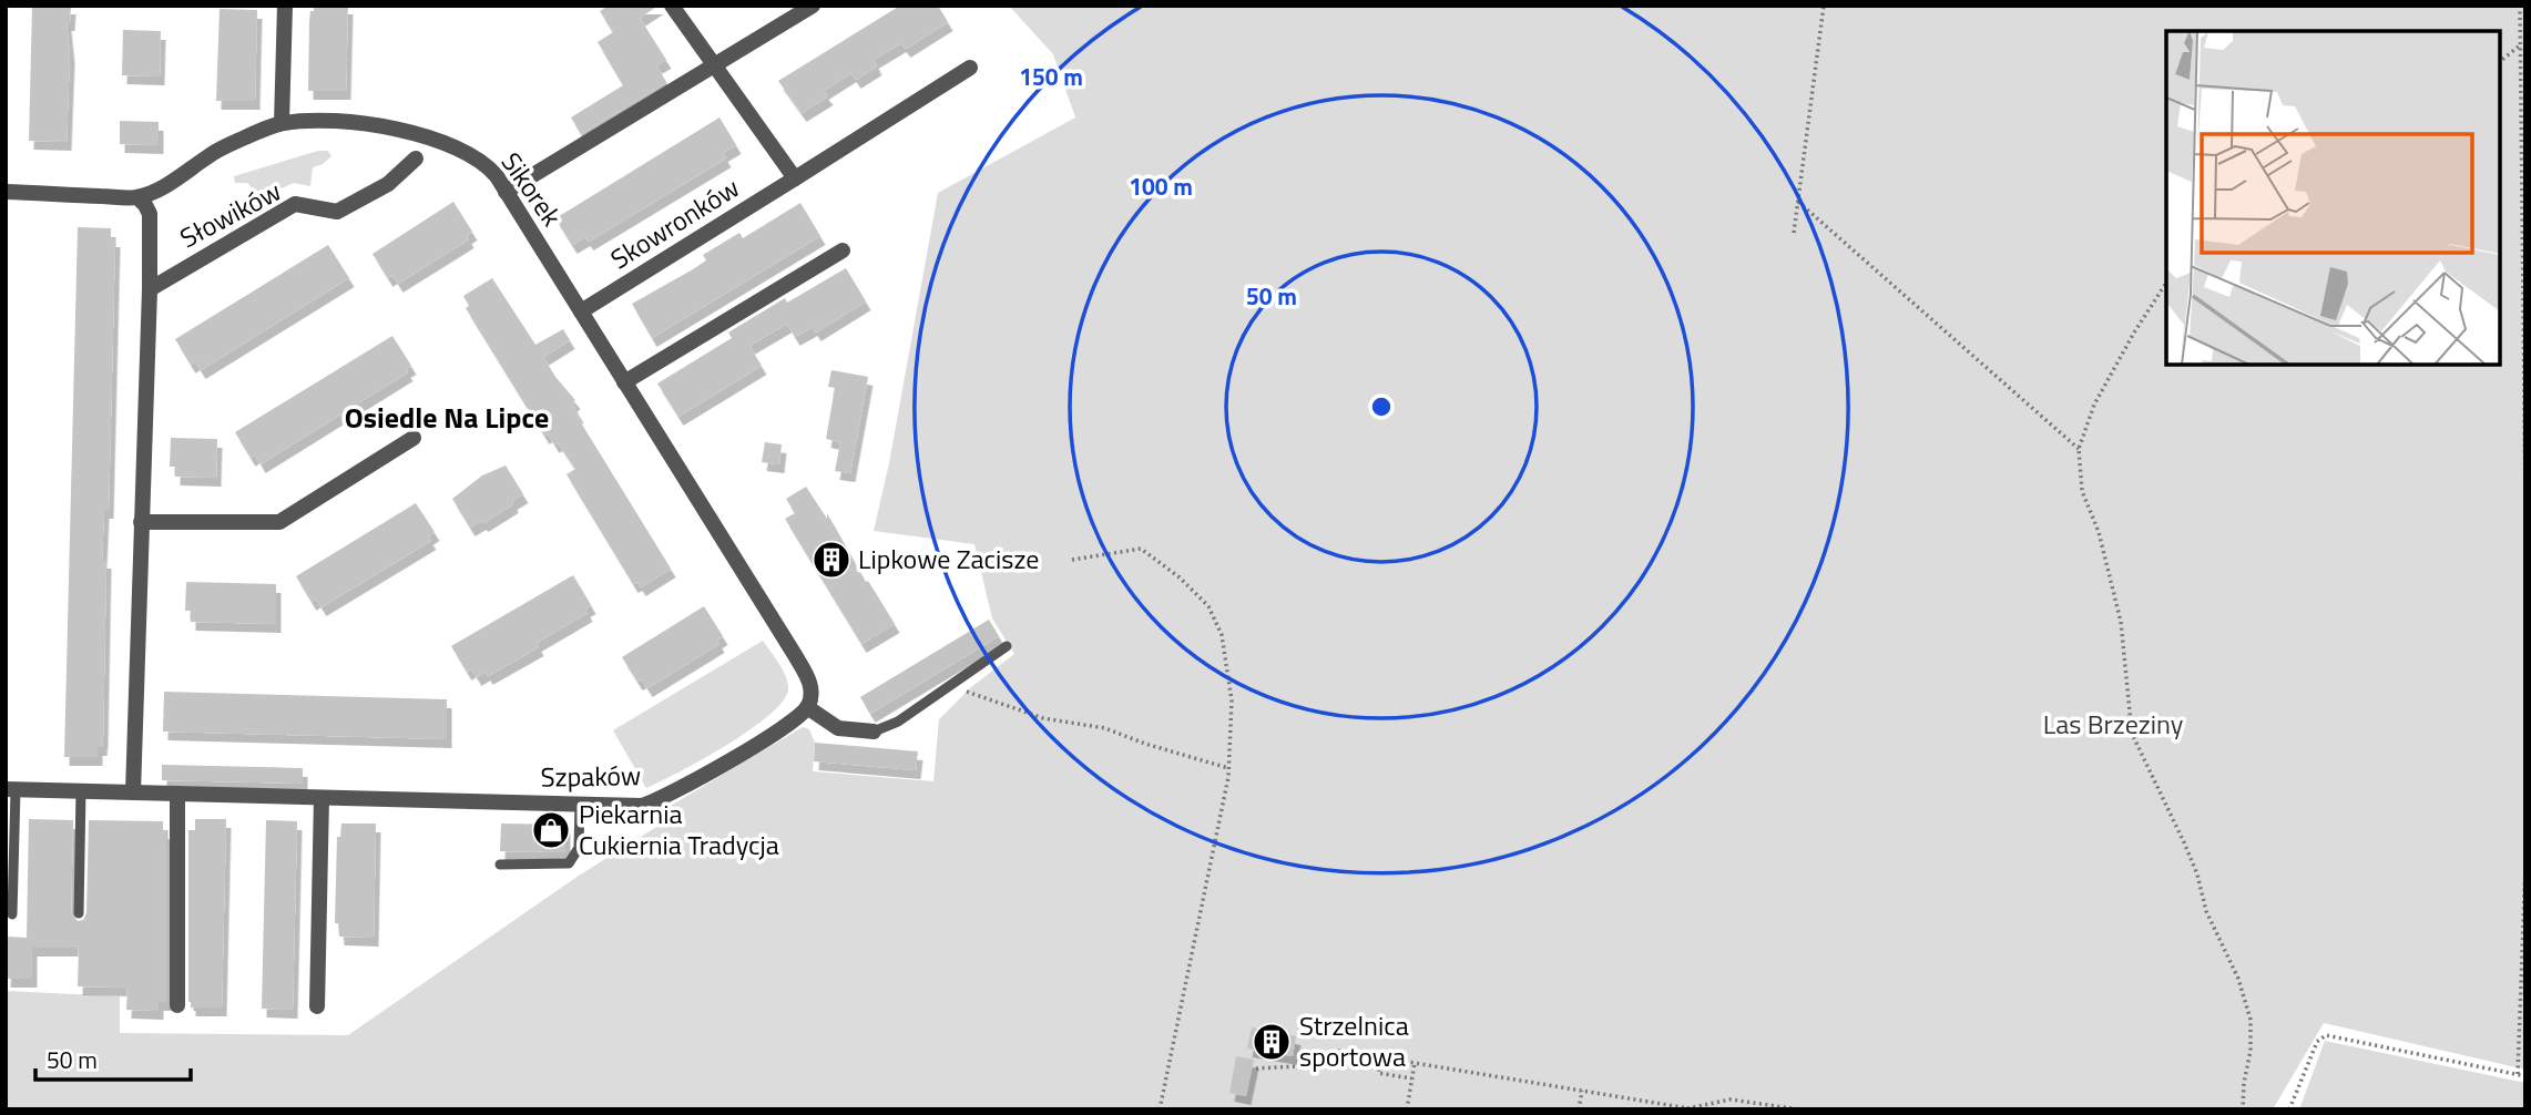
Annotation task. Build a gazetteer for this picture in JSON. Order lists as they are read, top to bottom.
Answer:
{
  "streets": {
    "street": [
      "Sikorek",
      "Słowików",
      "Skowronków",
      "Szpaków"
    ]
  },
  "crossings": [
    ["Sikorek", "Słowików"],
    ["Sikorek", "Skowronków"],
    ["Sikorek", "Szpaków"],
    ["Słowików", "Szpaków"]
  ],
  "districts": ["Osiedle Na Lipce"],
  "parks": ["Las Brzeziny"],
  "places": {
    "building": ["Lipkowe Zacisze", "Strzelnica sportowa"],
    "shop": ["Piekarnia Cukiernia Tradycja"]
  },
  "scale_bar": "50 m",
  "rings": ["150 m", "100 m", "50 m"]
}
